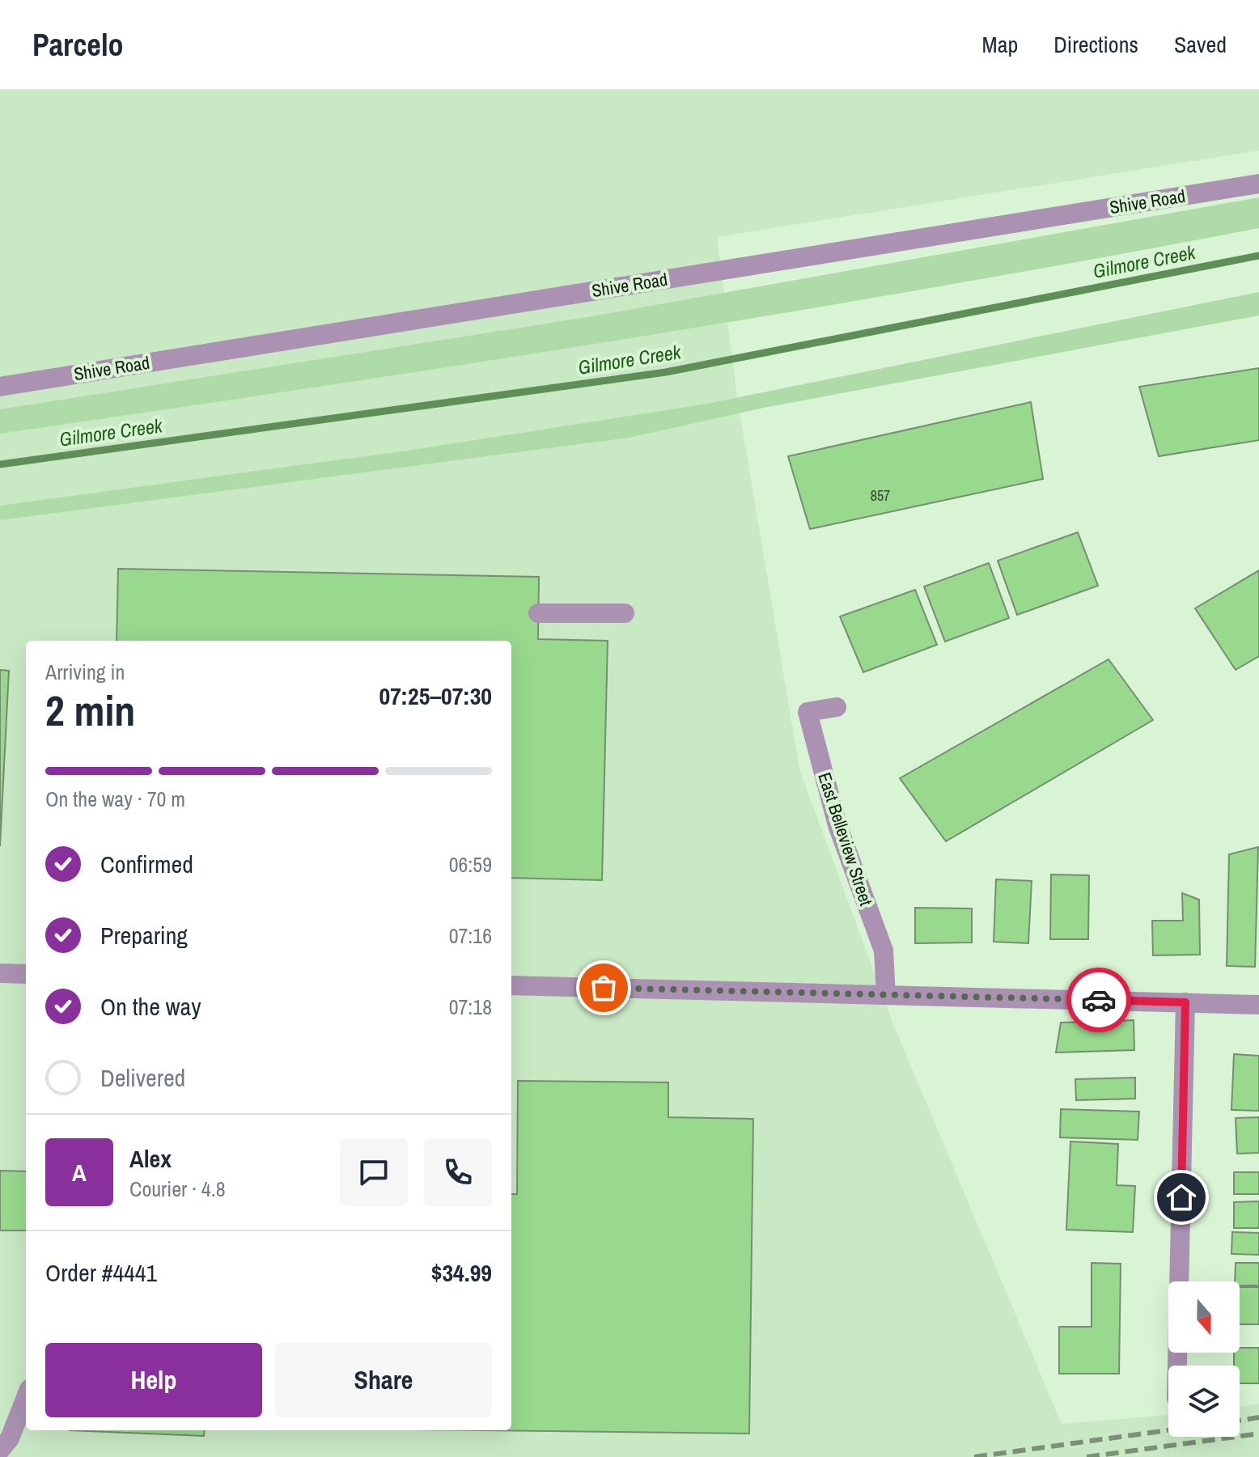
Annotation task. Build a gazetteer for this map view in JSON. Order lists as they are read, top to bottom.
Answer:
{
  "streets": {
    "street": ["Shive Road", "East Belleview Street"]
  },
  "water": ["Gilmore Creek"],
  "house_numbers": ["857"],
  "north": "bottom",
  "page": {
    "header": "Parcelo",
    "nav": ["Map", "Directions", "Saved"],
    "heading": ["2 min", "Arriving in", "07:25–07:30"],
    "panel": [
      "Alex",
      "Courier · 4.8",
      "Order #4441",
      "$34.99"
    ],
    "bar": "On the way · 70 m",
    "list": [
      ["Confirmed", "06:59"],
      ["Preparing", "07:16"],
      ["On the way", "07:18"],
      "Delivered"
    ],
    "round": "A",
    "buttons": ["Help", "Share"]
  }
}
